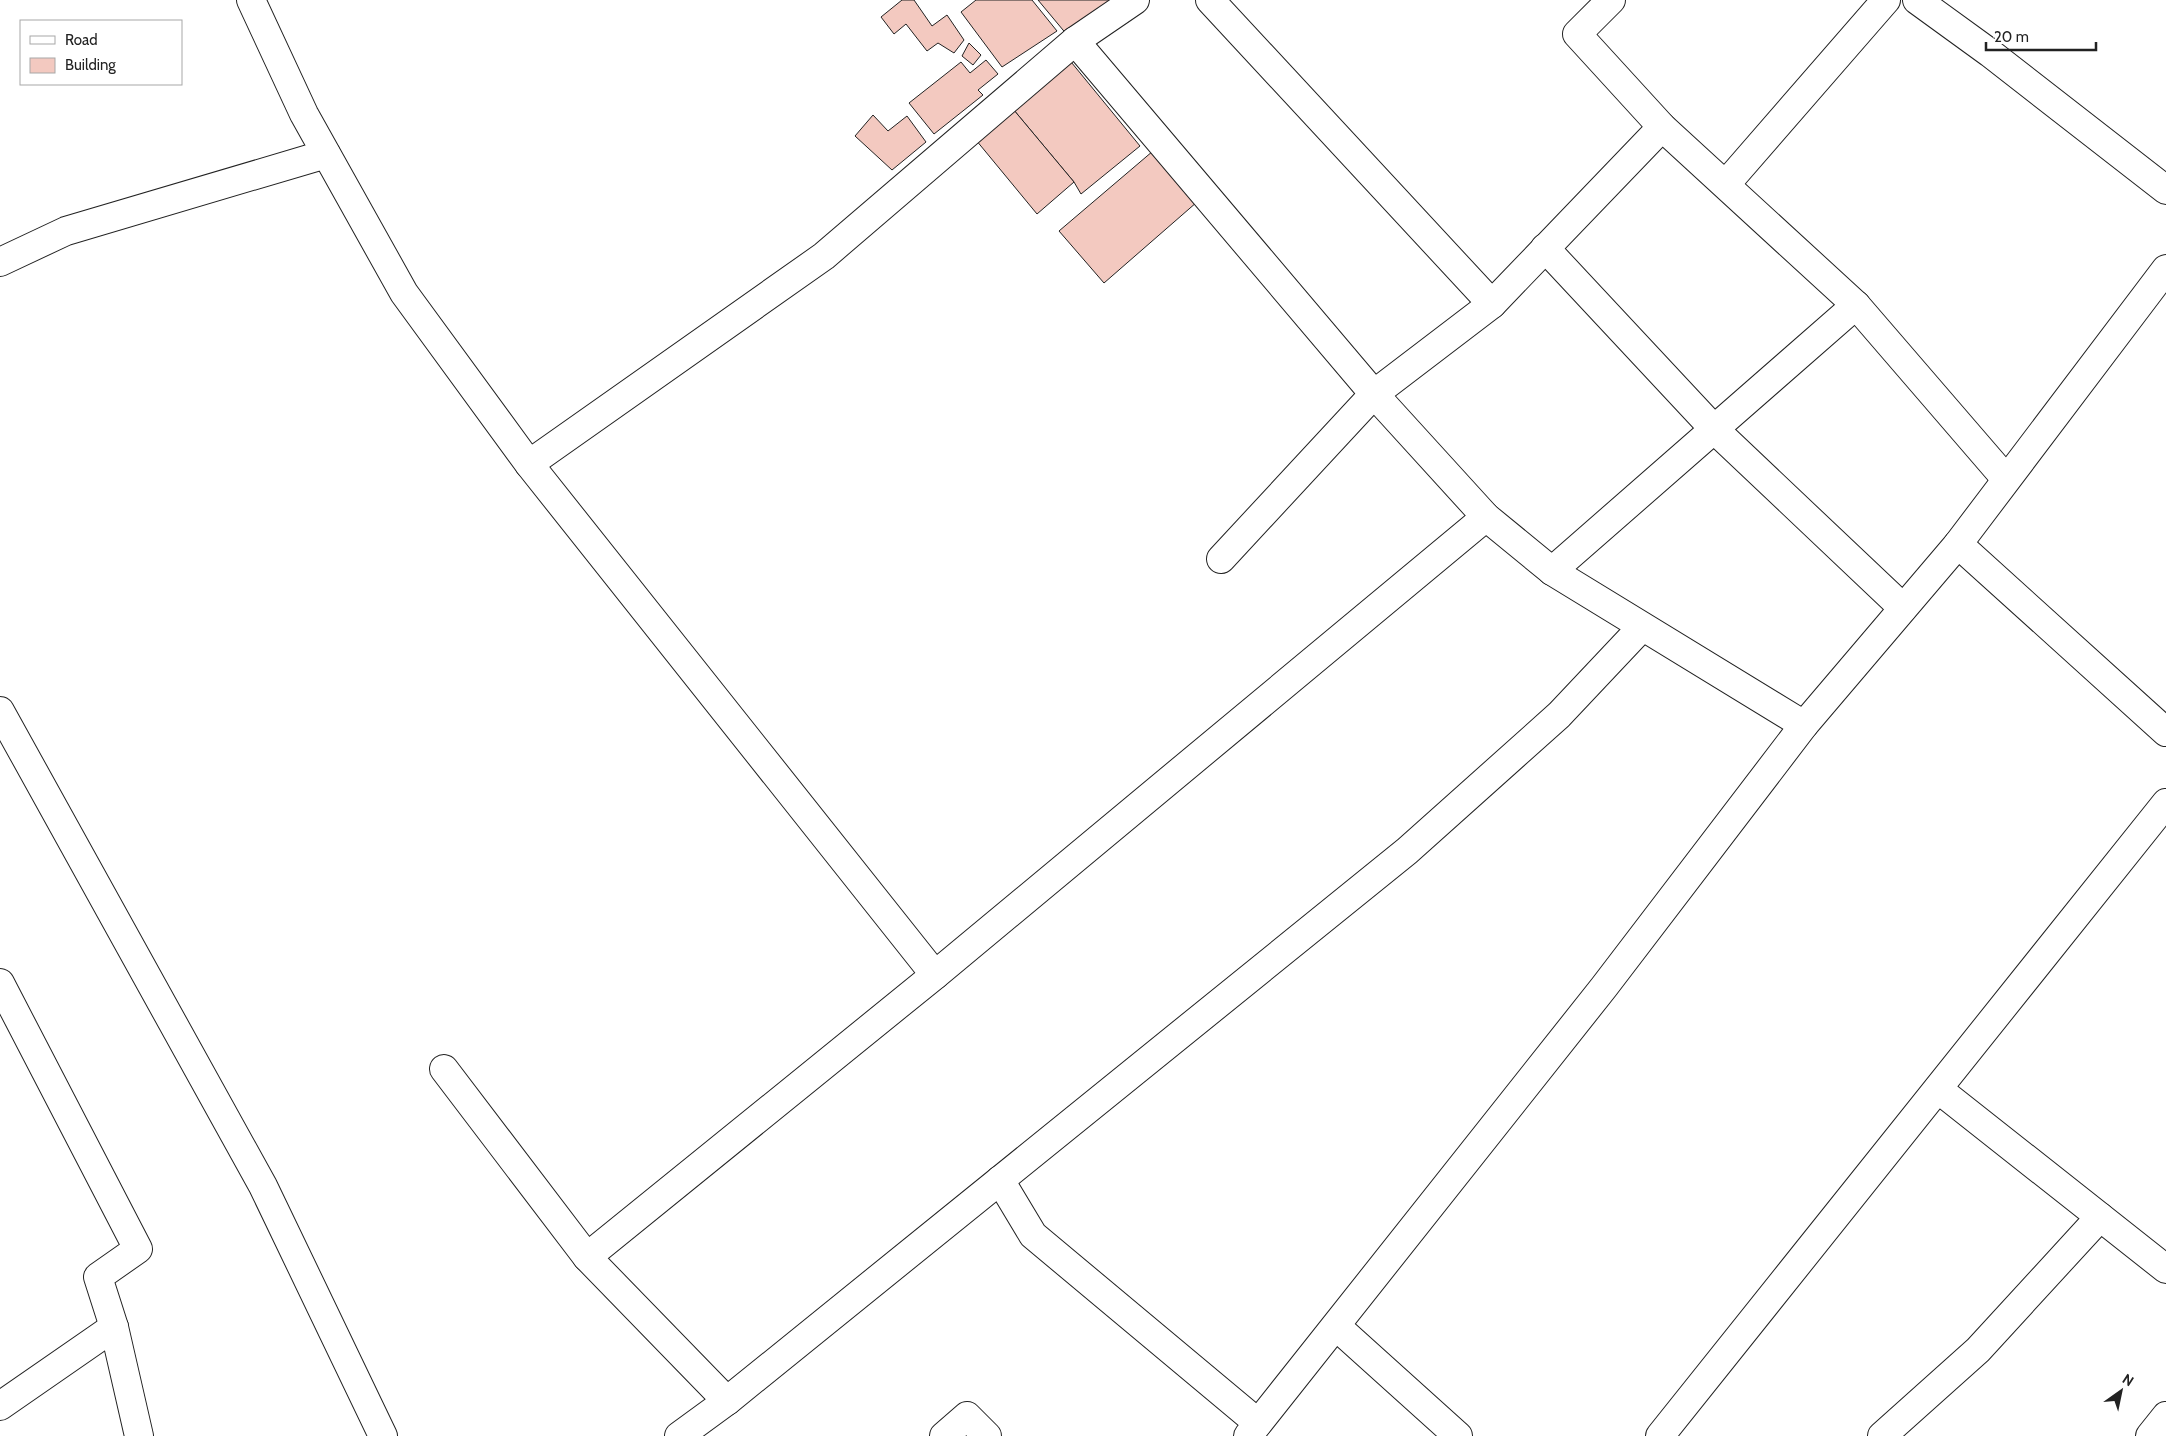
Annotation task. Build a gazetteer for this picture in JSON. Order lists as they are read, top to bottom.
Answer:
{
  "legend": ["Road", "Building"],
  "scale_bar": "20 m",
  "north": "top right"
}
